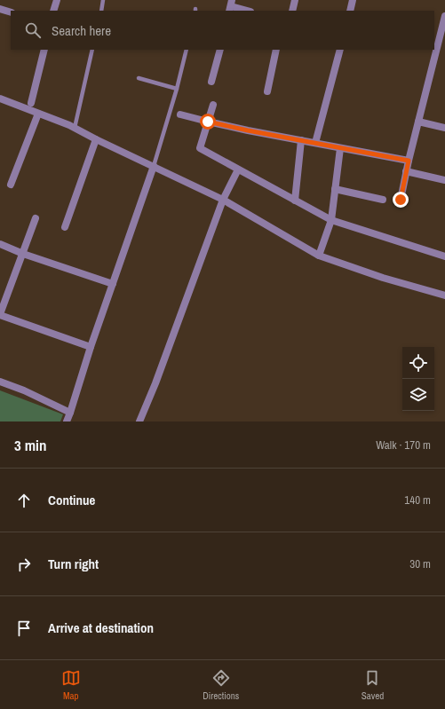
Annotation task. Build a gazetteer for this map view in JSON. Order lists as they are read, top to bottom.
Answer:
{
  "page": {
    "search": "Search here",
    "heading": ["3 min", "Walk · 170 m"],
    "list": [
      ["Continue", "140 m"],
      ["Turn right", "30 m"],
      "Arrive at destination"
    ],
    "nav": ["Map", "Directions", "Saved"]
  }
}
